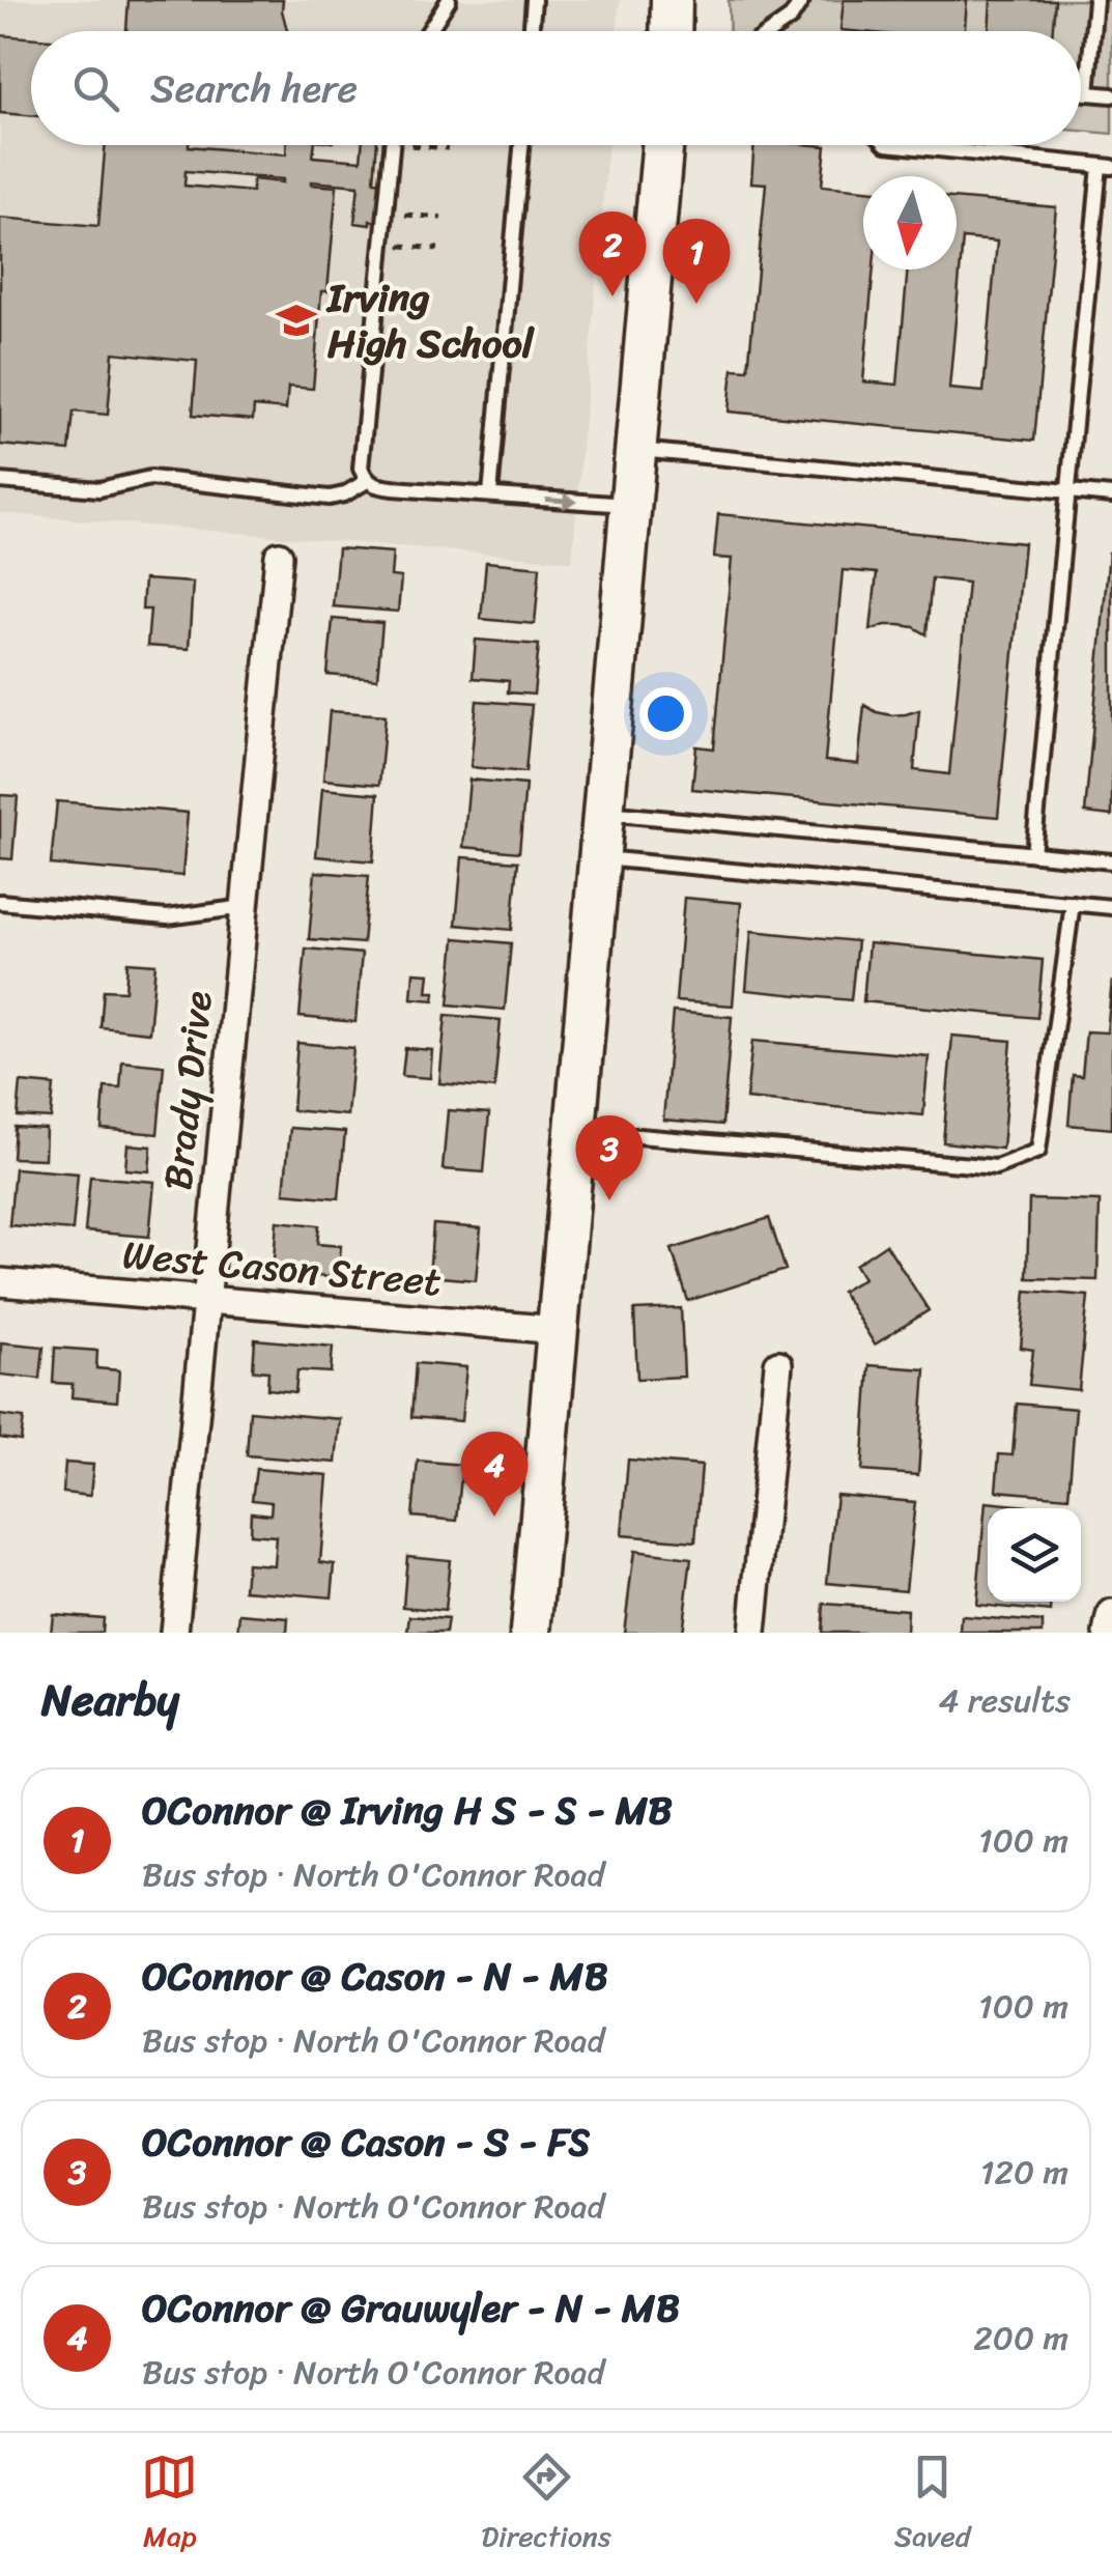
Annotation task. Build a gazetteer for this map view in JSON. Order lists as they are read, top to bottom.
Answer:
{
  "streets": {
    "street": ["Brady Drive", "West Cason Street"]
  },
  "crossings": [
    ["Brady Drive", "West Cason Street"]
  ],
  "places": {
    "school or university": ["Irving High School"]
  },
  "north": "bottom",
  "page": {
    "search": "Search here",
    "pins": [
      "2",
      "1",
      "3",
      "4"
    ],
    "heading": ["Nearby", "4 results"],
    "list": [
      {
        "mark": "1",
        "name": "OConnor @ Irving H S - S - MB",
        "note": "Bus stop · North O'Connor Road",
        "value": "100 m"
      },
      {
        "mark": "2",
        "name": "OConnor @ Cason - N - MB",
        "note": "Bus stop · North O'Connor Road",
        "value": "100 m"
      },
      {
        "mark": "3",
        "name": "OConnor @ Cason - S - FS",
        "note": "Bus stop · North O'Connor Road",
        "value": "120 m"
      },
      {
        "mark": "4",
        "name": "OConnor @ Grauwyler - N - MB",
        "note": "Bus stop · North O'Connor Road",
        "value": "200 m"
      }
    ],
    "nav": ["Map", "Directions", "Saved"]
  }
}
